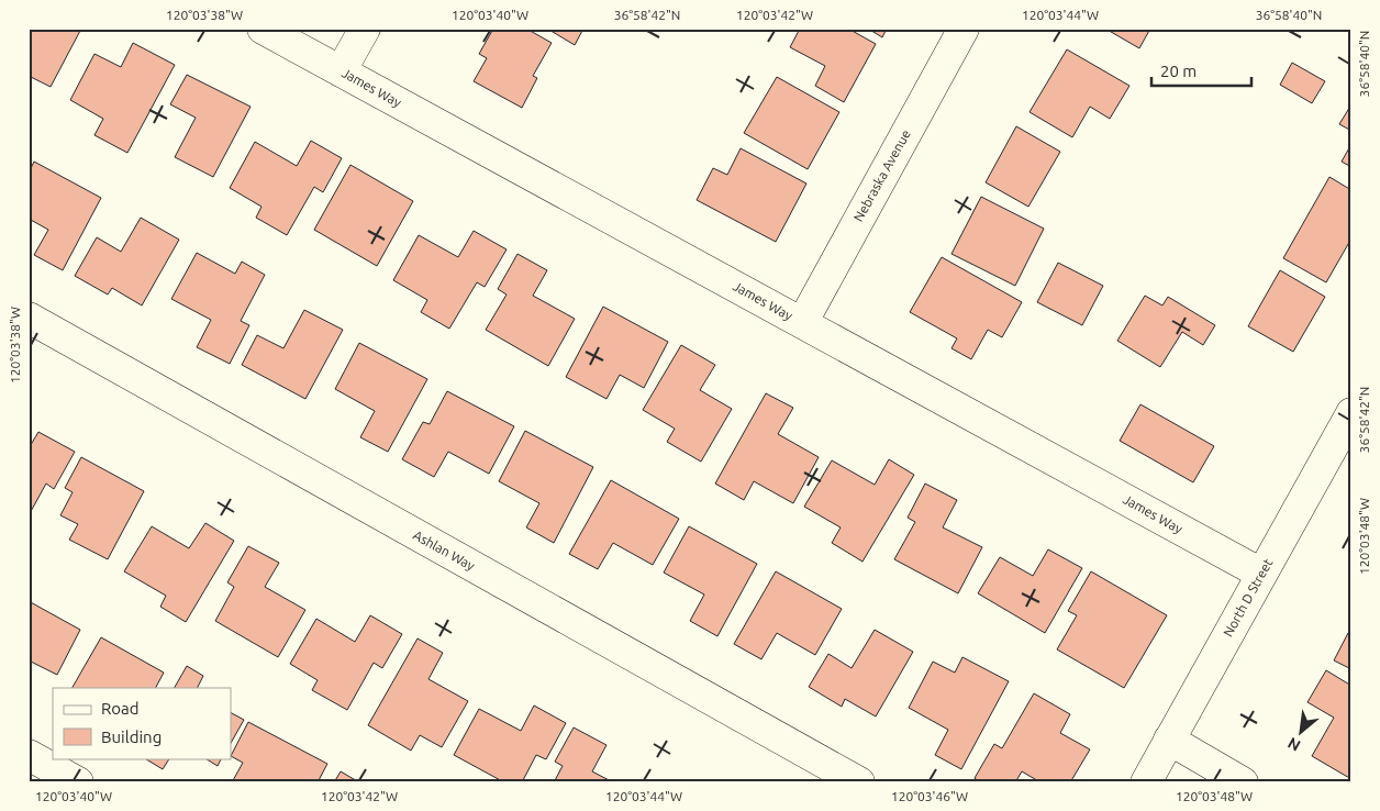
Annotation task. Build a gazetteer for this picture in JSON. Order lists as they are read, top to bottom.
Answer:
{
  "streets": {
    "street": [
      "James Way",
      "Nebraska Avenue",
      "Ashlan Way",
      "North D Street"
    ]
  },
  "crossings": [
    ["James Way", "Nebraska Avenue"],
    ["James Way", "North D Street"]
  ],
  "legend": ["Road", "Building"],
  "scale_bar": "20 m",
  "north": "bottom left",
  "coordinates": [
    "120°03'38\"W",
    "120°03'40\"W",
    "36°58'42\"N",
    "120°03'42\"W",
    "120°03'44\"W",
    "36°58'40\"N",
    "120°03'48\"W",
    "120°03'46\"W"
  ]
}
